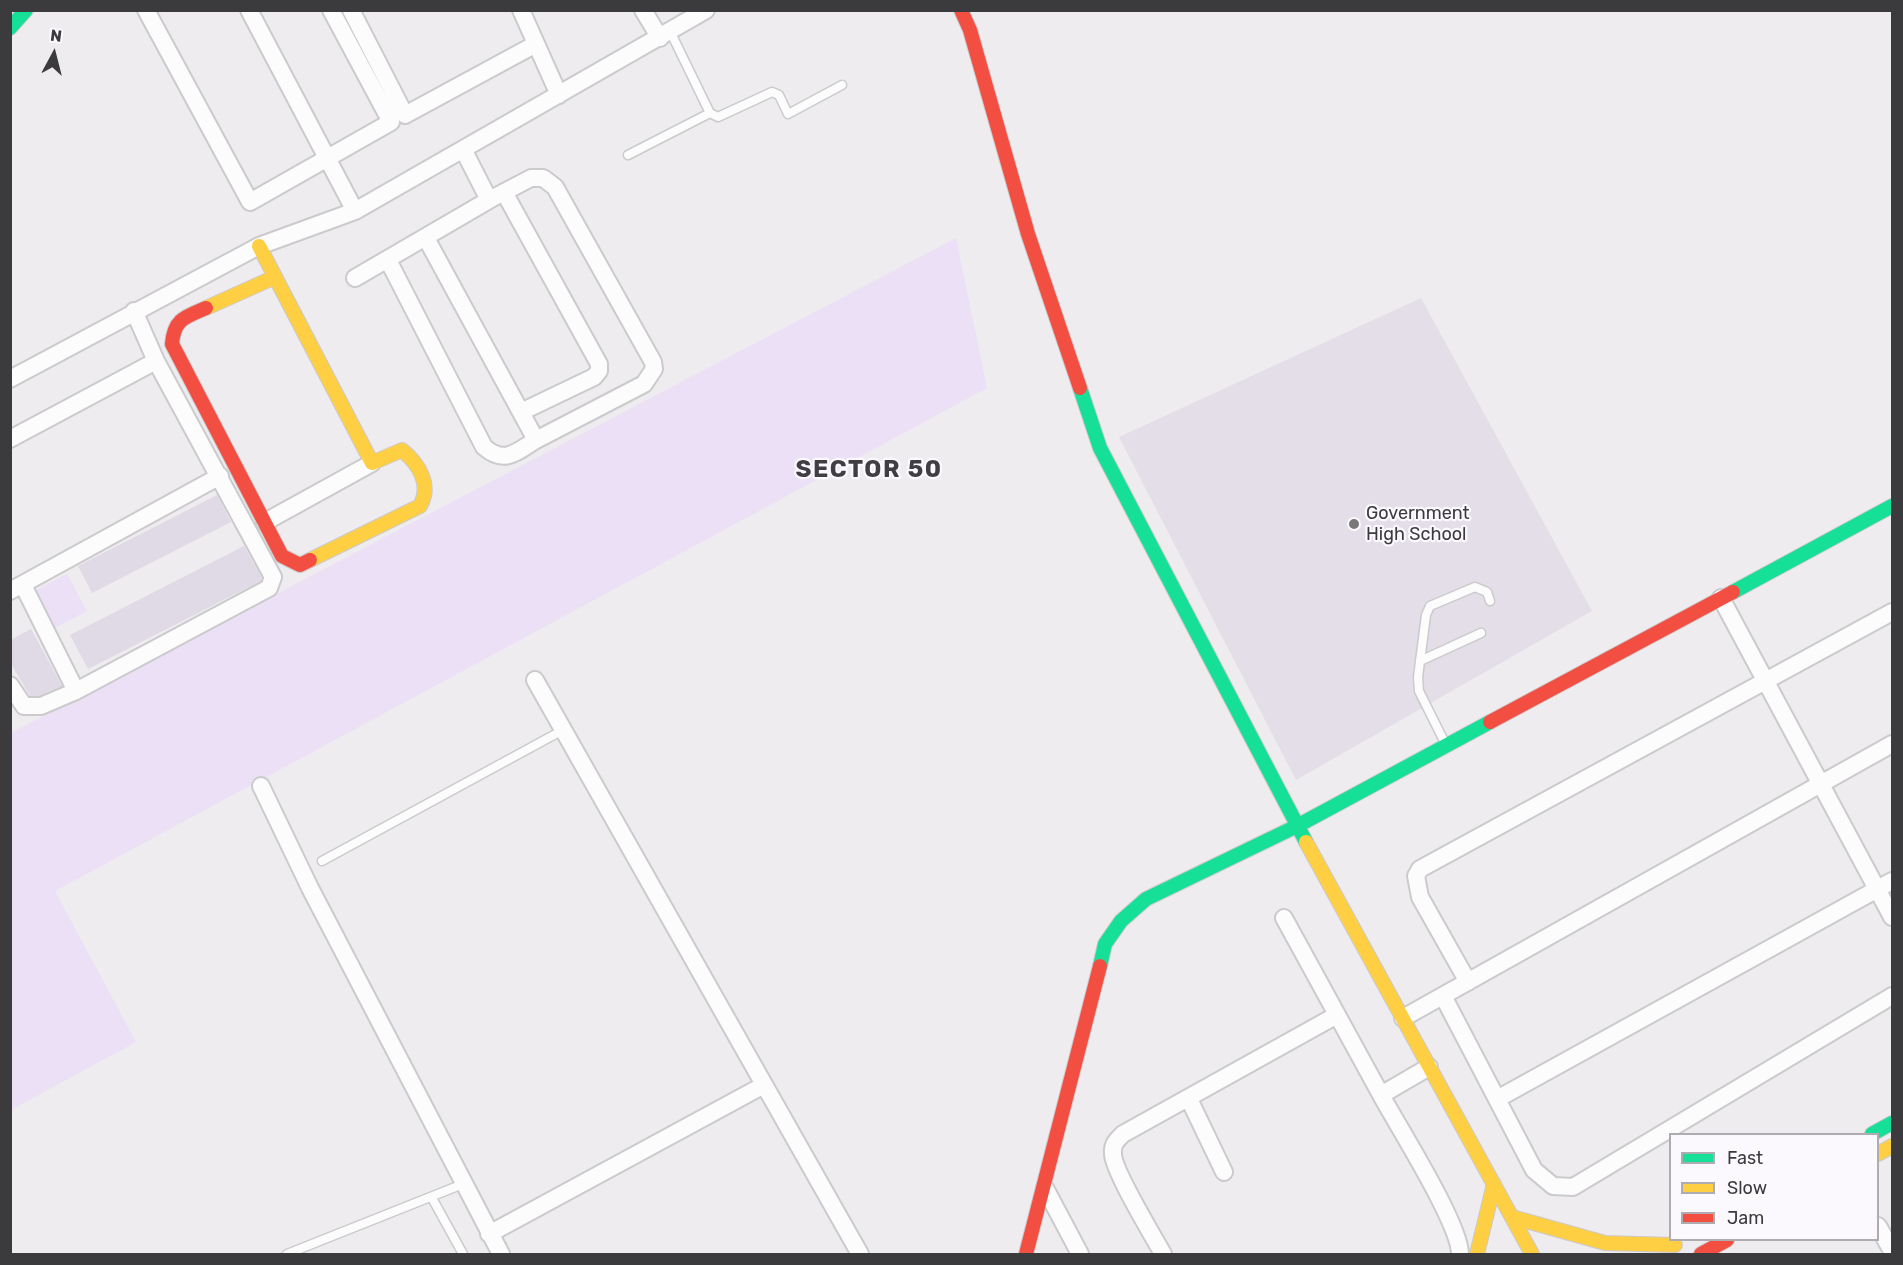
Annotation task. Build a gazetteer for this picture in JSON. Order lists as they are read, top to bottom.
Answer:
{
  "districts": ["SECTOR 50"],
  "places": ["Government High School"],
  "legend": ["Fast", "Slow", "Jam"],
  "north": "top"
}
